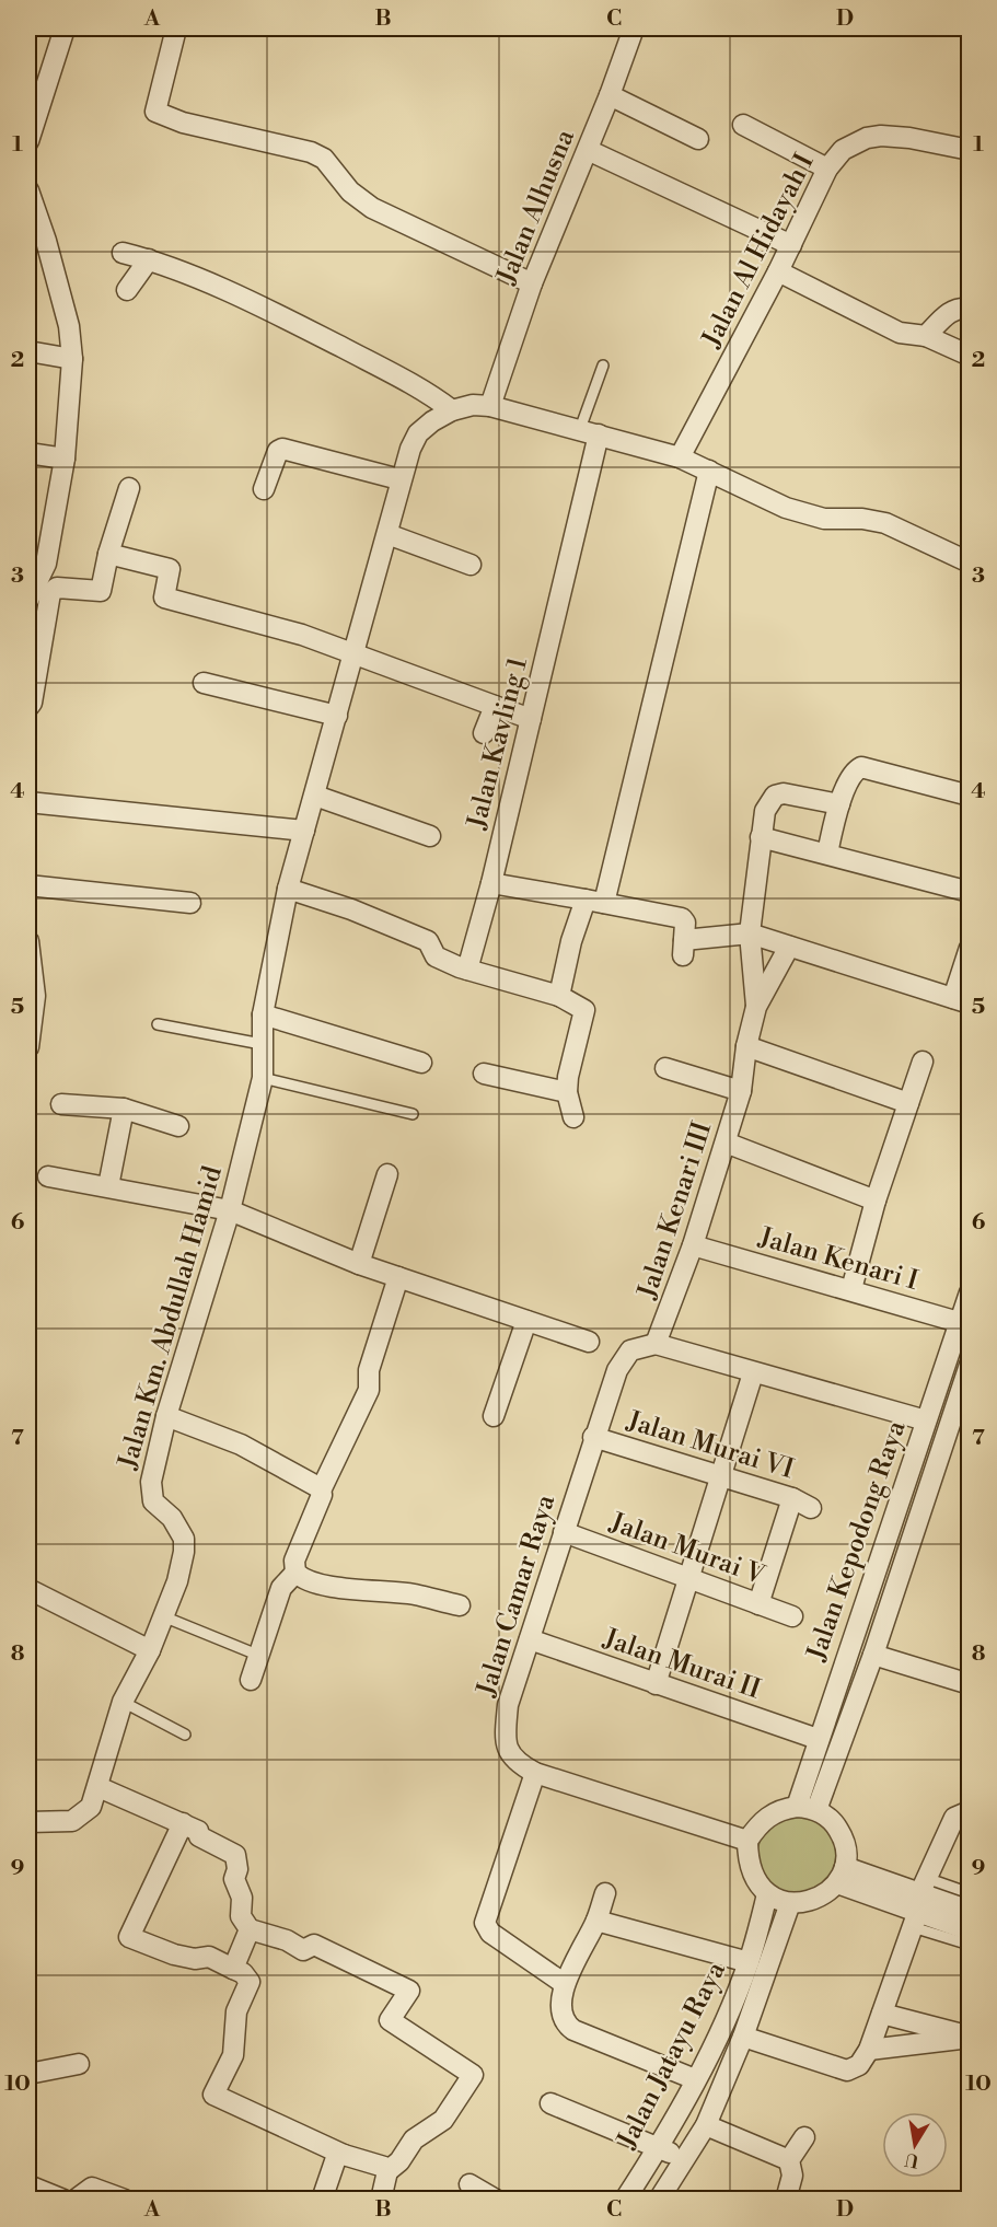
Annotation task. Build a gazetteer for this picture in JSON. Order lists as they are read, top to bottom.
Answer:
{
  "streets": {
    "street": [
      "Jalan Alhusna",
      "Jalan Al Hidayah I",
      "Jalan Kavling 1",
      "Jalan Kenari III",
      "Jalan Kenari I",
      "Jalan Km. Abdullah Hamid",
      "Jalan Murai VI",
      "Jalan Kepodong Raya",
      "Jalan Murai V",
      "Jalan Camar Raya",
      "Jalan Murai II",
      "Jalan Jatayu Raya"
    ]
  },
  "crossings": [
    ["Jalan Kenari III", "Jalan Kenari I"],
    ["Jalan Kenari III", "Jalan Camar Raya"],
    ["Jalan Kenari I", "Jalan Kepodong Raya"],
    ["Jalan Murai VI", "Jalan Camar Raya"],
    ["Jalan Kepodong Raya", "Jalan Camar Raya"],
    ["Jalan Kepodong Raya", "Jalan Murai II"],
    ["Jalan Kepodong Raya", "Jalan Jatayu Raya"],
    ["Jalan Murai V", "Jalan Camar Raya"],
    ["Jalan Camar Raya", "Jalan Murai II"],
    ["Jalan Camar Raya", "Jalan Jatayu Raya"]
  ],
  "north": "bottom",
  "grid": {
    "columns": [
      "A",
      "B",
      "C",
      "D"
    ],
    "rows": [
      "1",
      "2",
      "3",
      "4",
      "5",
      "6",
      "7",
      "8",
      "9",
      "10"
    ]
  }
}
